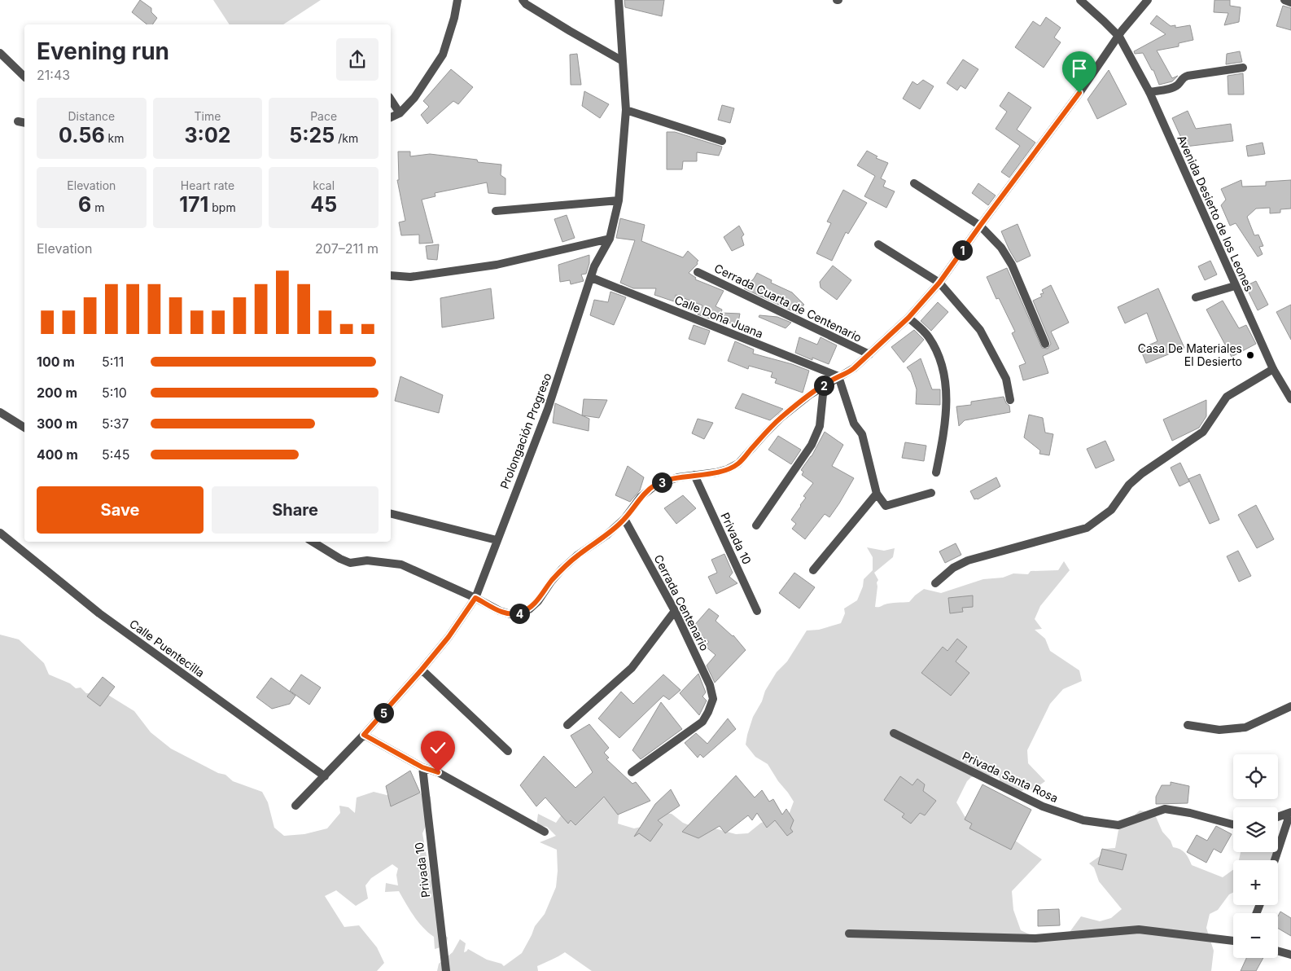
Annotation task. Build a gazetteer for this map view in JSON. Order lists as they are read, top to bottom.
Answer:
{
  "streets": {
    "street": [
      "Avenida Desierto de los Leones",
      "Cerrada Cuarta de Centenario",
      "Calle Doña Juana",
      "Prolongación Progreso",
      "Privada 10",
      "Cerrada Centenario",
      "Calle Puentecilla",
      "Privada Santa Rosa"
    ]
  },
  "crossings": [
    ["Calle Doña Juana", "Prolongación Progreso"],
    ["Prolongación Progreso", "Calle Puentecilla"]
  ],
  "places": ["Casa De Materiales El Desierto"],
  "page": {
    "heading": ["Evening run", "21:43"],
    "stats": [
      ["Distance", "0.56 km"],
      ["Time", "3:02"],
      ["Pace", "5:25 /km"],
      ["Elevation", "6 m"],
      ["Heart rate", "171 bpm"],
      ["kcal", "45"]
    ],
    "chart": ["Elevation", "207–211 m"],
    "pins": [
      "1",
      "2",
      "3",
      "4",
      "5"
    ],
    "list": [
      {
        "name": "100 m",
        "note": "5:11"
      },
      {
        "name": "200 m",
        "note": "5:10"
      },
      {
        "name": "300 m",
        "note": "5:37"
      },
      {
        "name": "400 m",
        "note": "5:45"
      }
    ],
    "buttons": ["Save", "Share"],
    "map_buttons": ["+", "−"]
  }
}
